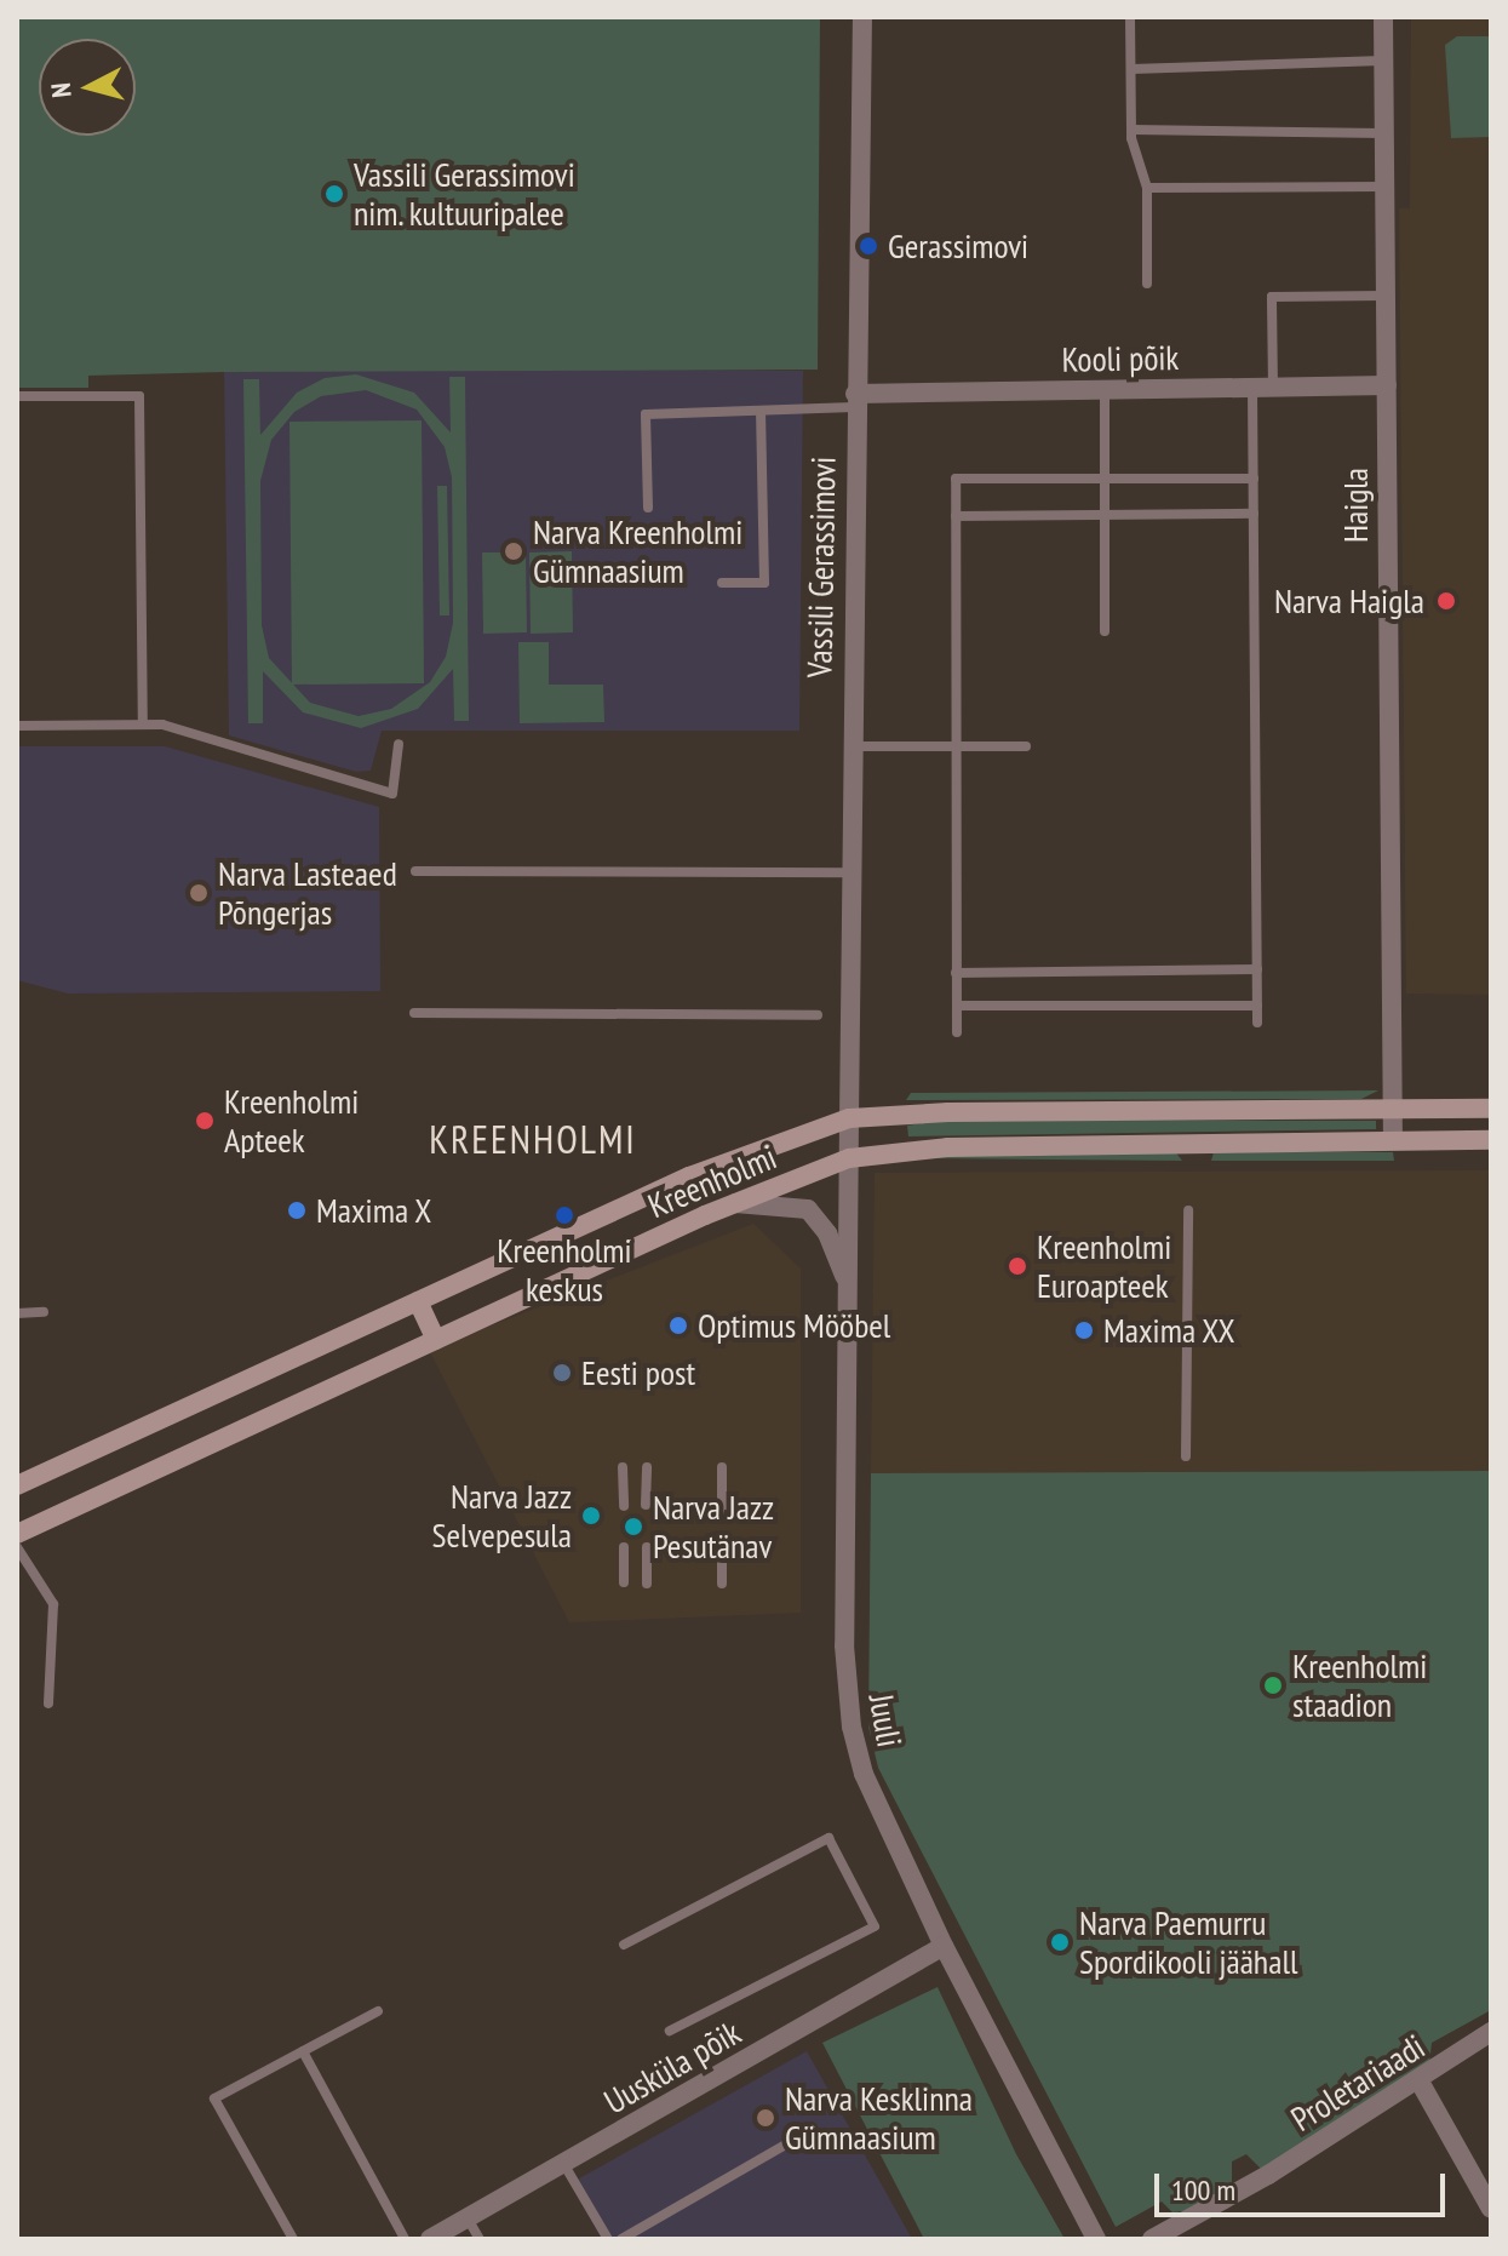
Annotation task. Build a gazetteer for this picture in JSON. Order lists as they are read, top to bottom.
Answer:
{
  "streets": {
    "main road": ["Kreenholmi"],
    "street": [
      "Kooli põik",
      "Haigla",
      "Vassili Gerassimovi",
      "Juuli",
      "Uusküla põik",
      "Proletariaadi"
    ]
  },
  "crossings": [
    ["Kooli põik", "Haigla"],
    ["Kooli põik", "Vassili Gerassimovi"],
    ["Haigla", "Kreenholmi"],
    ["Vassili Gerassimovi", "Kreenholmi"],
    ["Vassili Gerassimovi", "Juuli"],
    ["Kreenholmi", "Juuli"],
    ["Juuli", "Uusküla põik"]
  ],
  "districts": ["KREENHOLMI"],
  "places": [
    "Vassili Gerassimovi nim. kultuuripalee",
    "Gerassimovi",
    "Narva Kreenholmi Gümnaasium",
    "Narva Haigla",
    "Narva Lasteaed Põngerjas",
    "Kreenholmi Apteek",
    "Maxima X",
    "Kreenholmi keskus",
    "Kreenholmi Euroapteek",
    "Optimus Mööbel",
    "Maxima XX",
    "Eesti post",
    "Narva Jazz Selvepesula",
    "Narva Jazz Pesutänav",
    "Kreenholmi staadion",
    "Narva Paemurru Spordikooli jäähall",
    "Narva Kesklinna Gümnaasium"
  ],
  "scale_bar": "100 m",
  "north": "left"
}
